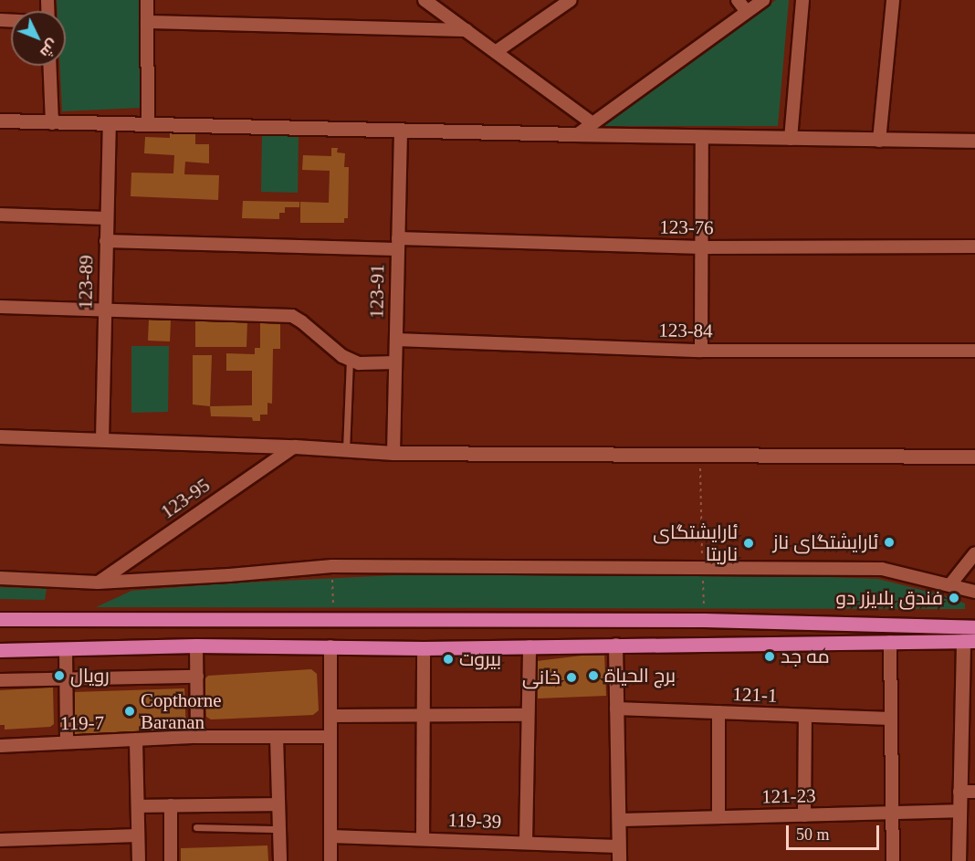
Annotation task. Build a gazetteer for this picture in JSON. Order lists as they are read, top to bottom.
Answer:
{
  "streets": {
    "street": [
      "123-76",
      "123-89",
      "123-91",
      "123-84",
      "123-95",
      "121-1",
      "119-7",
      "121-23",
      "119-39"
    ]
  },
  "crossings": [
    ["123-76", "123-89"],
    ["123-76", "123-91"],
    ["123-91", "123-84"]
  ],
  "places": [
    "ئارایشتگای ناز",
    "ئارایشتگای ناریتا",
    "فندق بلايزر دو",
    "مه جد",
    "بیروت",
    "رویال",
    "برج الحياة",
    "خانی",
    "Copthorne Baranan"
  ],
  "scale_bar": "50 m",
  "north": "bottom right"
}
